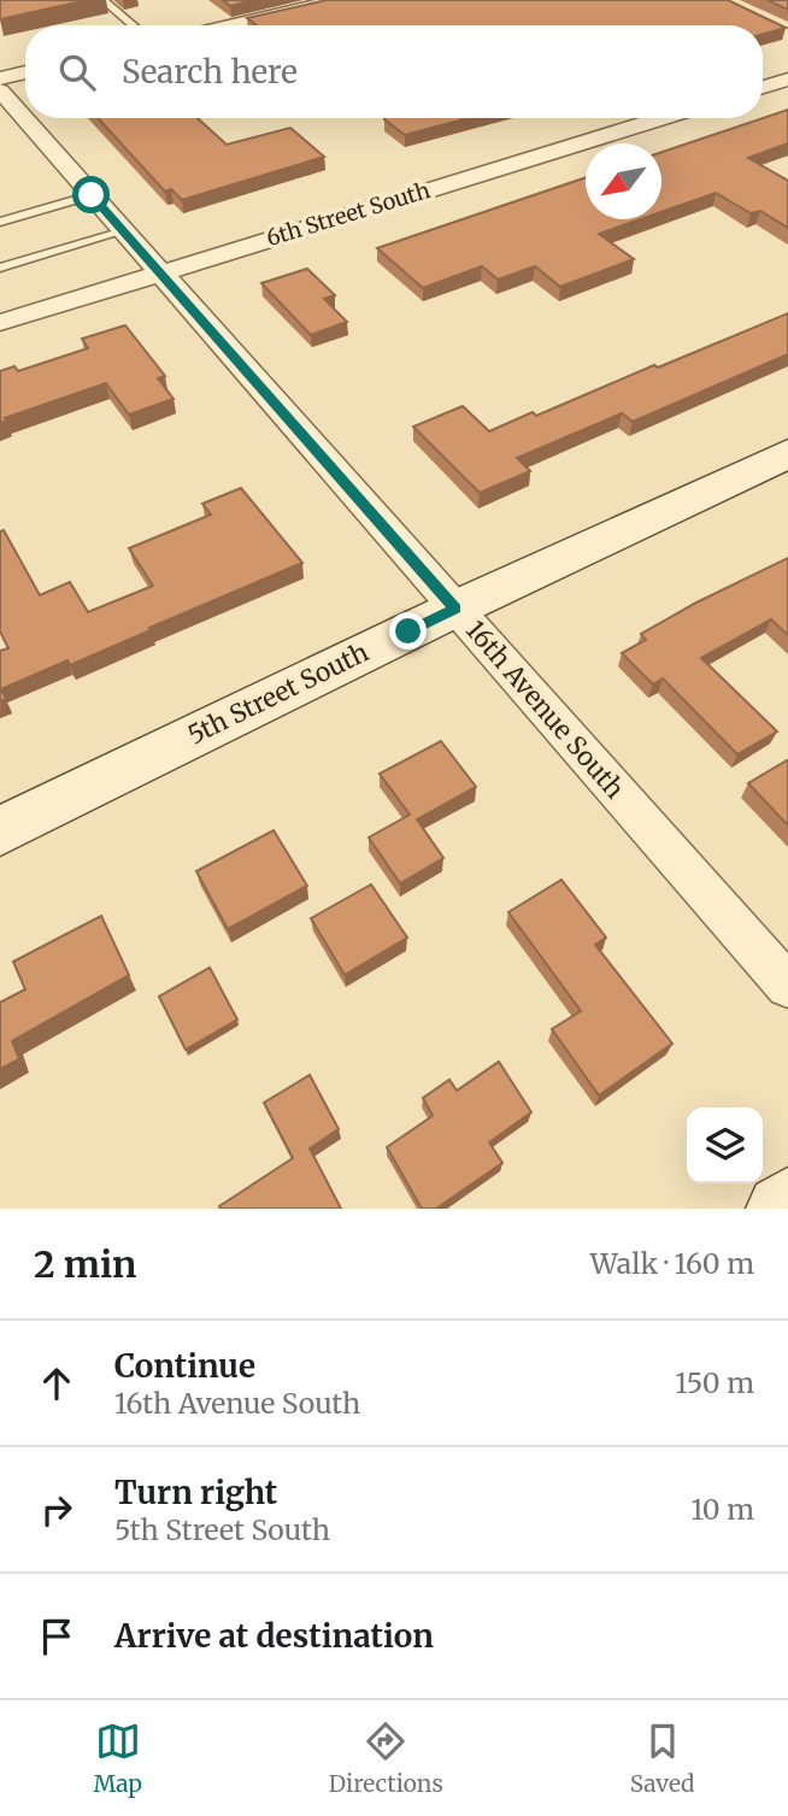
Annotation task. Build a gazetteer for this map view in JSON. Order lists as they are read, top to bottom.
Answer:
{
  "streets": {
    "street": ["6th Street South", "5th Street South", "16th Avenue South"]
  },
  "crossings": [
    ["6th Street South", "16th Avenue South"],
    ["5th Street South", "16th Avenue South"]
  ],
  "north": "bottom left",
  "page": {
    "search": "Search here",
    "heading": ["2 min", "Walk · 160 m"],
    "list": [
      ["Continue", "16th Avenue South", "150 m"],
      ["Turn right", "5th Street South", "10 m"],
      "Arrive at destination"
    ],
    "nav": ["Map", "Directions", "Saved"]
  }
}
